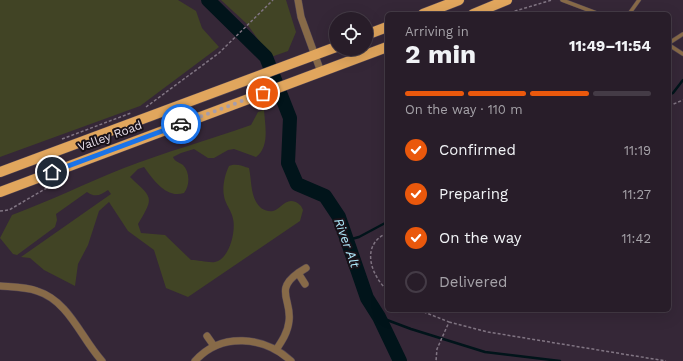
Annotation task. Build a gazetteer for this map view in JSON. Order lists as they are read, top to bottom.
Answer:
{
  "streets": {
    "main road": ["Valley Road"]
  },
  "water": ["River Alt"],
  "page": {
    "heading": ["2 min", "Arriving in", "11:49–11:54"],
    "bar": "On the way · 110 m",
    "list": [
      ["Confirmed", "11:19"],
      ["Preparing", "11:27"],
      ["On the way", "11:42"],
      "Delivered"
    ]
  }
}
